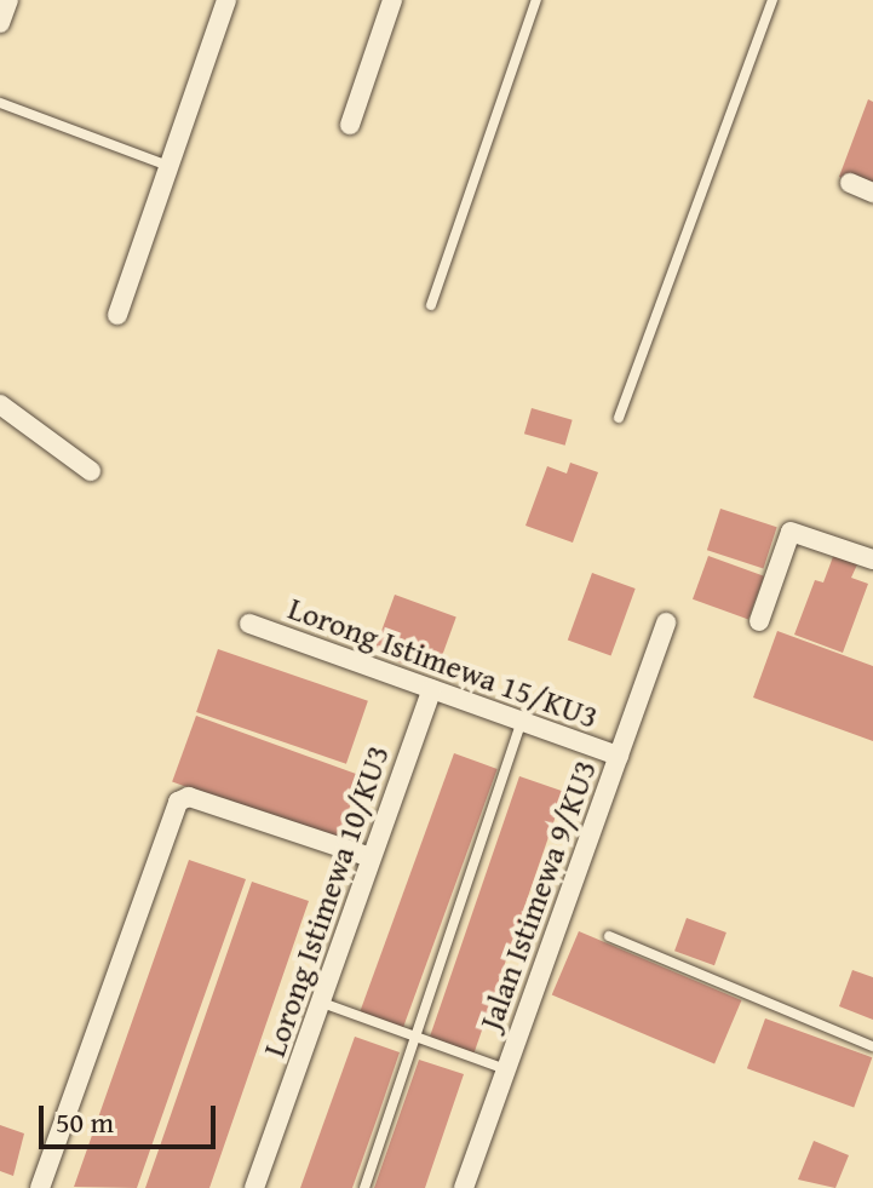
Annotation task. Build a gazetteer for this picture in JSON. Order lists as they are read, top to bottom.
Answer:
{
  "streets": {
    "street": ["Lorong Istimewa 15/KU3", "Jalan Istimewa 9/KU3", "Lorong Istimewa 10/KU3"]
  },
  "crossings": [
    ["Lorong Istimewa 15/KU3", "Jalan Istimewa 9/KU3"],
    ["Lorong Istimewa 15/KU3", "Lorong Istimewa 10/KU3"]
  ],
  "scale_bar": "50 m"
}
